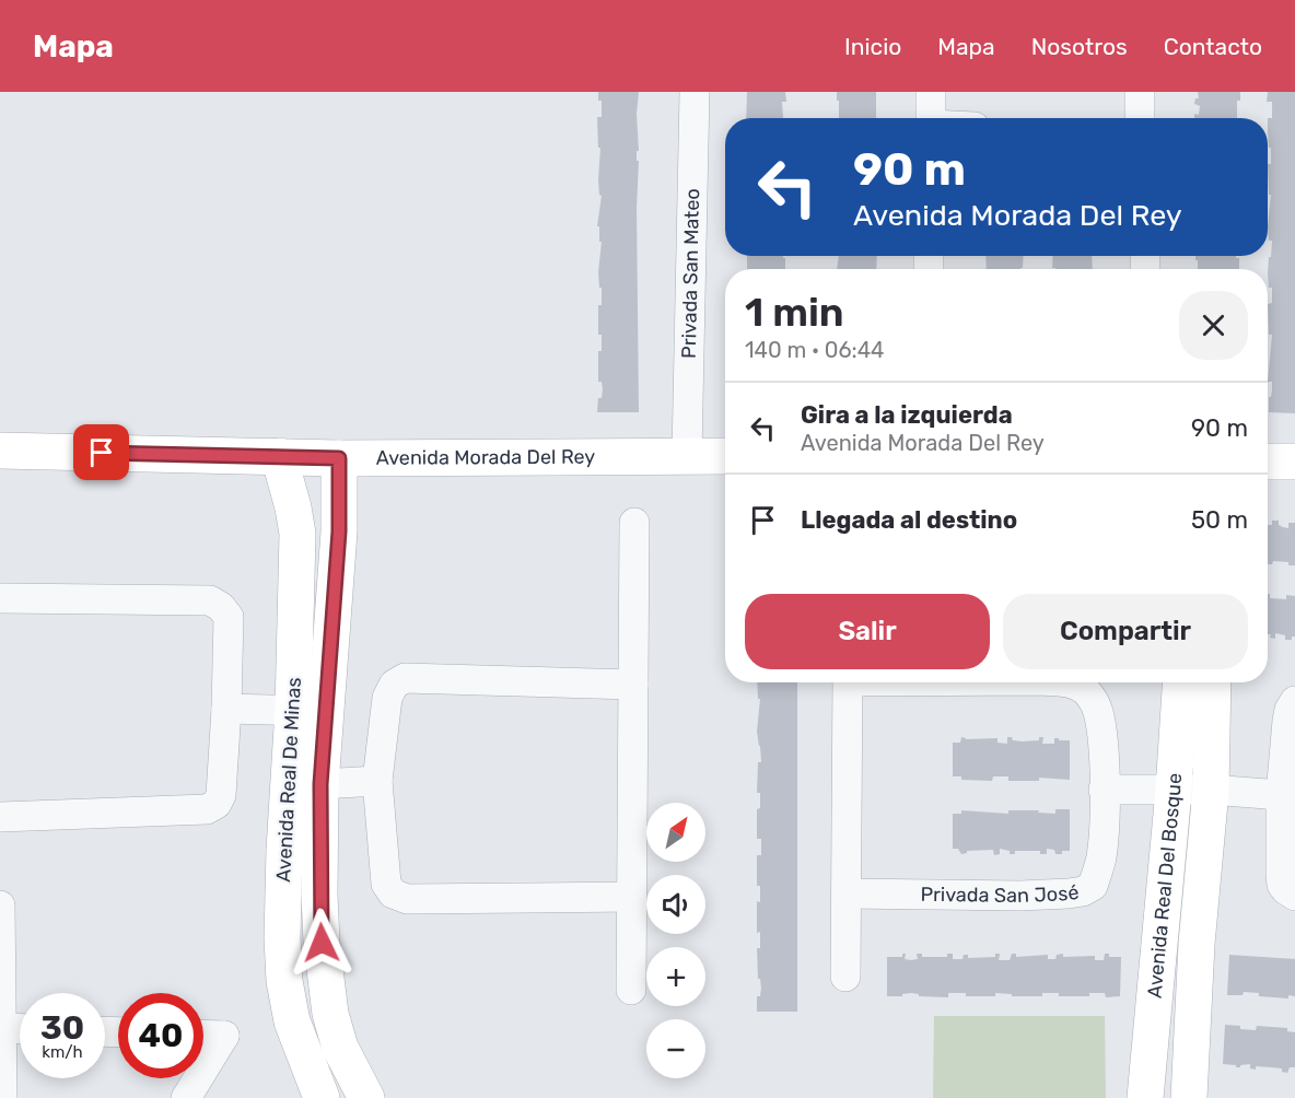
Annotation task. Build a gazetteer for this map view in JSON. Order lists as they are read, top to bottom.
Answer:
{
  "streets": {
    "street": [
      "Privada San Mateo",
      "Avenida Morada Del Rey",
      "Avenida Real De Minas",
      "Avenida Real Del Bosque",
      "Privada San José"
    ]
  },
  "crossings": [
    ["Privada San Mateo", "Avenida Morada Del Rey"],
    ["Avenida Morada Del Rey", "Avenida Real De Minas"]
  ],
  "north": "top right",
  "page": {
    "header": "Mapa",
    "nav": [
      "Inicio",
      "Mapa",
      "Nosotros",
      "Contacto"
    ],
    "turn": ["90 m", "Avenida Morada Del Rey"],
    "heading": ["1 min", "140 m · 06:44"],
    "list": [
      {
        "name": "Gira a la izquierda",
        "note": "Avenida Morada Del Rey",
        "value": "90 m"
      },
      {
        "name": "Llegada al destino",
        "value": "50 m"
      }
    ],
    "buttons": ["Salir", "Compartir"],
    "map_buttons": ["+", "−"],
    "speed": "30 km/h",
    "limit": "40"
  }
}
